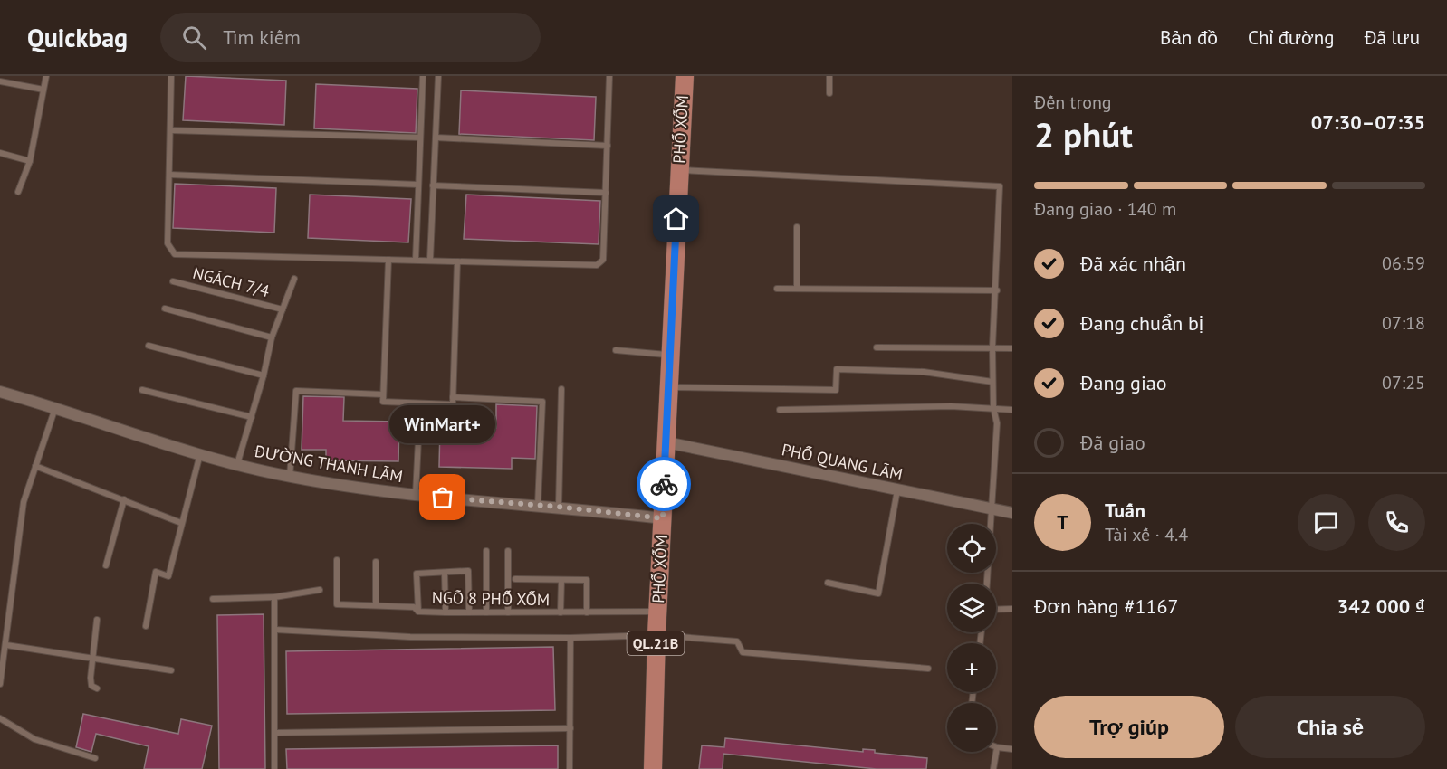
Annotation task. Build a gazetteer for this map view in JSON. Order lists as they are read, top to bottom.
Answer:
{
  "streets": {
    "highway": ["PHỐ XỐM", "QL.21B"],
    "street": ["PHỐ QUANG LÃM", "ĐƯỜNG THANH LÃM"],
    "lane": ["NGÁCH 7/4", "NGÕ 8 PHỐ XỐM"]
  },
  "crossings": [
    ["PHỐ XỐM", "PHỐ QUANG LÃM"],
    ["PHỐ XỐM", "ĐƯỜNG THANH LÃM"],
    ["PHỐ XỐM", "NGÕ 8 PHỐ XỐM"]
  ],
  "places": ["WinMart+"],
  "page": {
    "header": "Quickbag",
    "search": "Tìm kiếm",
    "nav": ["Bản đồ", "Chỉ đường", "Đã lưu"],
    "heading": ["2 phút", "Đến trong", "07:30–07:35"],
    "panel": [
      "Tuấn",
      "Tài xế · 4.4",
      "Đơn hàng #1167",
      "342 000 ₫"
    ],
    "bar": "Đang giao · 140 m",
    "list": [
      ["Đã xác nhận", "06:59"],
      ["Đang chuẩn bị", "07:18"],
      ["Đang giao", "07:25"],
      "Đã giao"
    ],
    "bubble": "WinMart+",
    "round": "T",
    "map_buttons": ["+", "−"],
    "buttons": ["Trợ giúp", "Chia sẻ"]
  }
}
